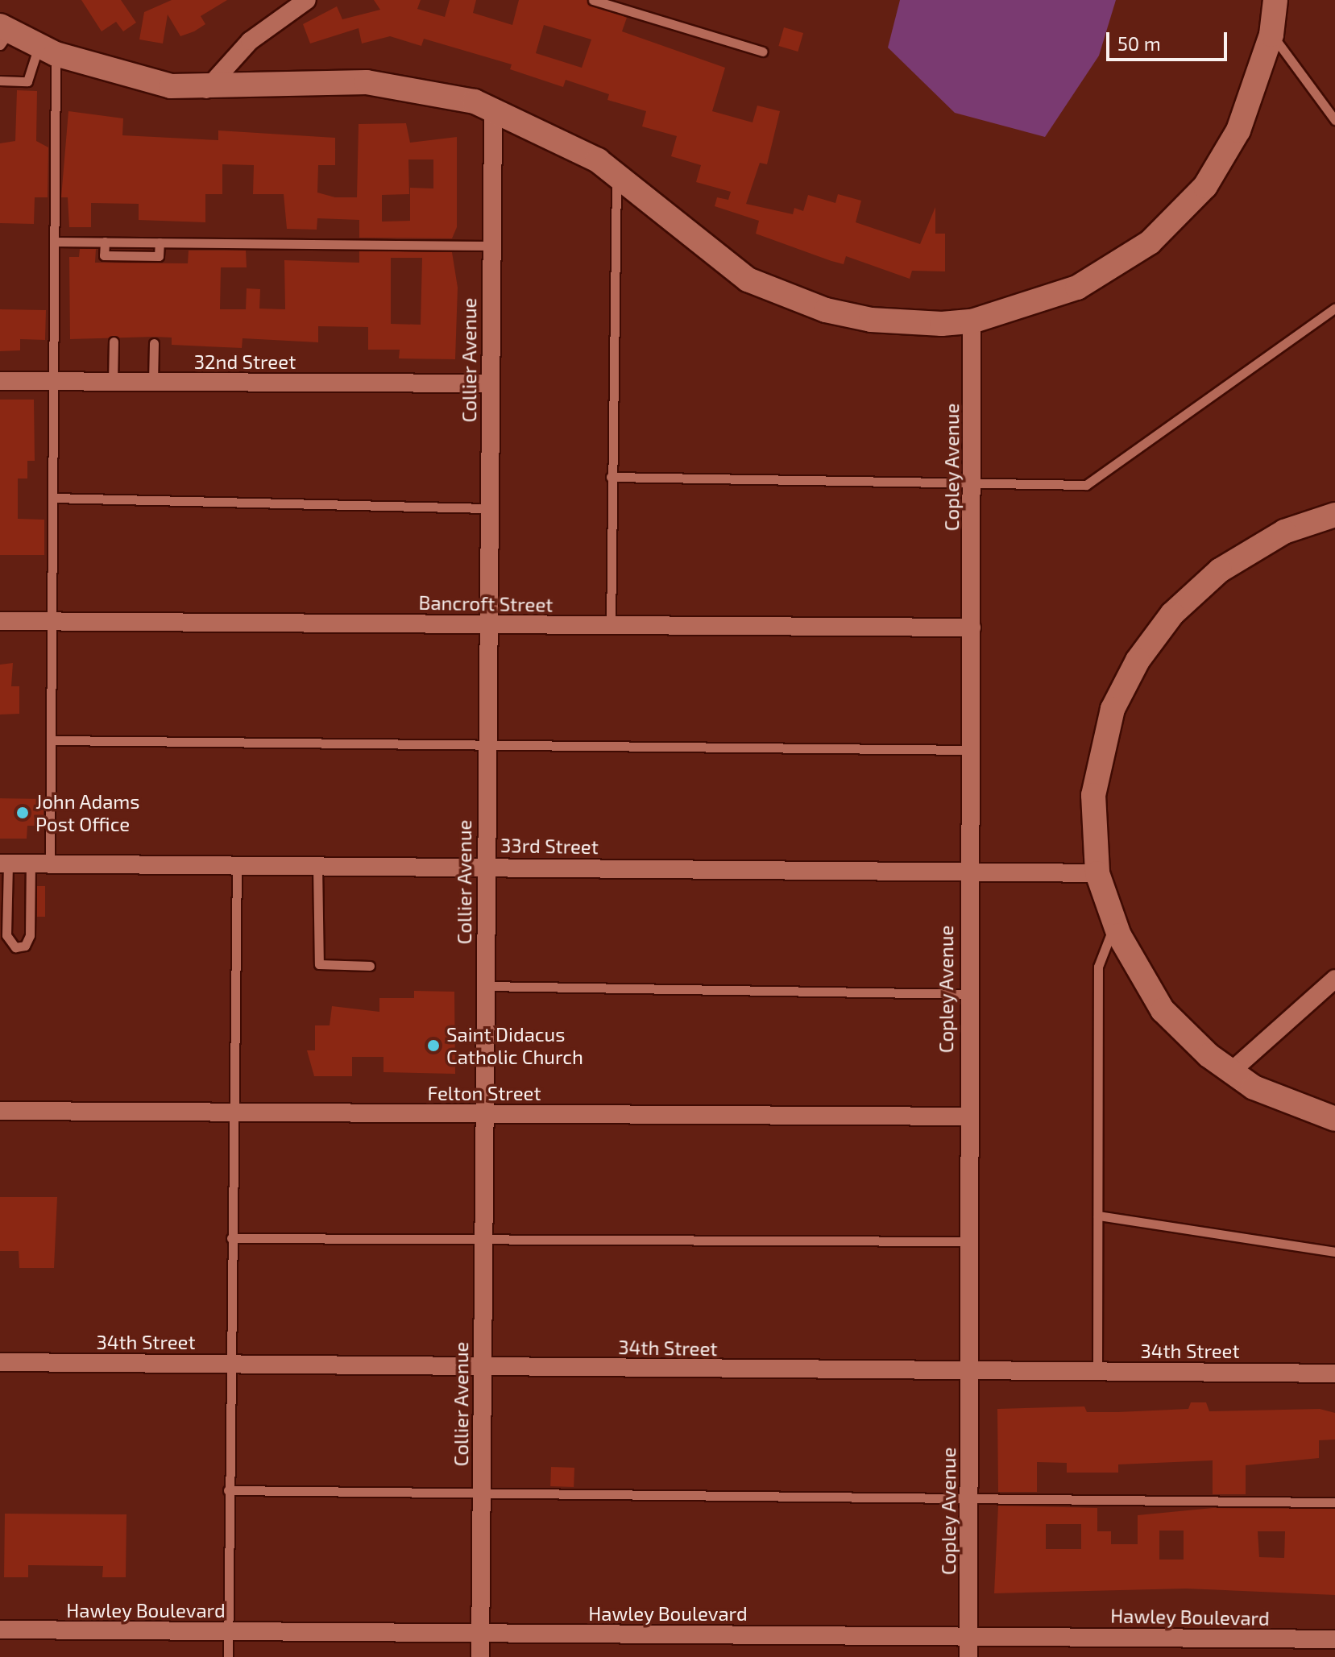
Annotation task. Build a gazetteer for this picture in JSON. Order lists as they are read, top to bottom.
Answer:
{
  "streets": {
    "street": [
      "Collier Avenue",
      "32nd Street",
      "Copley Avenue",
      "Bancroft Street",
      "33rd Street",
      "Felton Street",
      "34th Street",
      "Hawley Boulevard"
    ]
  },
  "crossings": [
    ["Collier Avenue", "32nd Street"],
    ["Collier Avenue", "Bancroft Street"],
    ["Collier Avenue", "33rd Street"],
    ["Collier Avenue", "Felton Street"],
    ["Collier Avenue", "34th Street"],
    ["Collier Avenue", "Hawley Boulevard"],
    ["Copley Avenue", "Bancroft Street"],
    ["Copley Avenue", "33rd Street"],
    ["Copley Avenue", "Felton Street"],
    ["Copley Avenue", "34th Street"],
    ["Copley Avenue", "Hawley Boulevard"]
  ],
  "places": ["John Adams Post Office", "Saint Didacus Catholic Church"],
  "scale_bar": "50 m"
}
